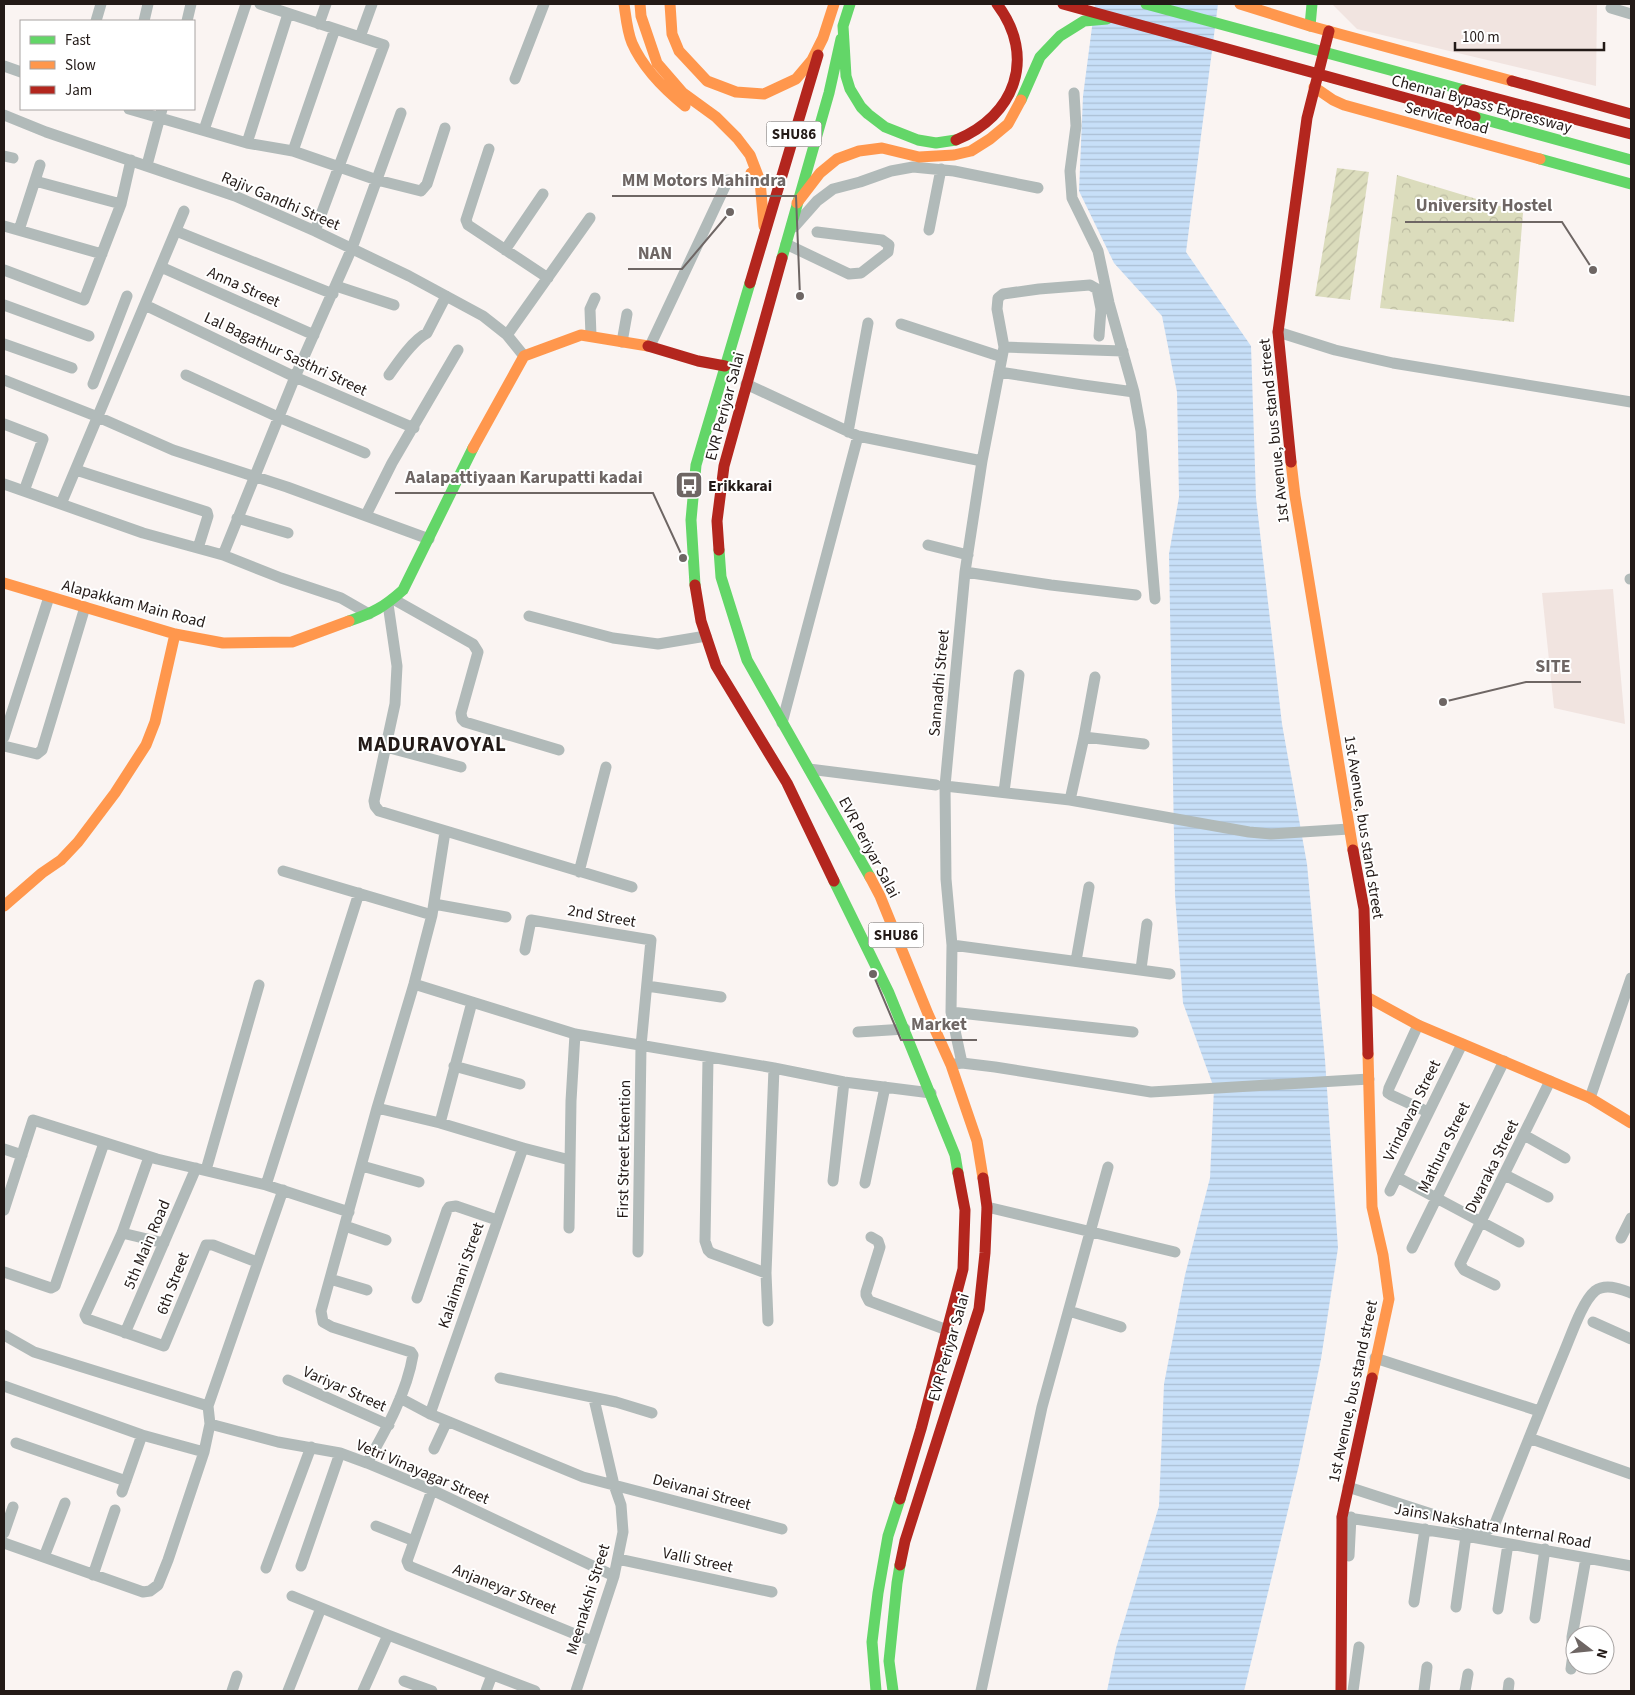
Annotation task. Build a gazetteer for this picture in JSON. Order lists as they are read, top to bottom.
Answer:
{
  "streets": {
    "main road": [
      "Chennai Bypass Expressway",
      "Service Road",
      "SHU86",
      "EVR Periyar Salai",
      "1st Avenue, bus stand street",
      "Alapakkam Main Road"
    ],
    "street": [
      "Rajiv Gandhi Street",
      "Anna Street",
      "Lal Bagathur Sasthri Street",
      "Sannadhi Street",
      "2nd Street",
      "Vrindavan Street",
      "Mathura Street",
      "First Street Extention",
      "Dwaraka Street",
      "5th Main Road",
      "Kalaimani Street",
      "6th Street",
      "Variyar Street",
      "Vetri Vinayagar Street",
      "Deivanai Street",
      "Jains Nakshatra Internal Road",
      "Valli Street",
      "Anjaneyar Street",
      "Meenakshi Street"
    ]
  },
  "crossings": [
    ["Service Road", "1st Avenue, bus stand street"],
    ["SHU86", "EVR Periyar Salai"],
    ["Rajiv Gandhi Street", "Alapakkam Main Road"],
    ["EVR Periyar Salai", "Sannadhi Street"],
    ["1st Avenue, bus stand street", "Jains Nakshatra Internal Road"],
    ["2nd Street", "First Street Extention"],
    ["5th Main Road", "6th Street"],
    ["Kalaimani Street", "Deivanai Street"],
    ["Vetri Vinayagar Street", "Meenakshi Street"],
    ["Deivanai Street", "Meenakshi Street"],
    ["Valli Street", "Meenakshi Street"],
    ["Anjaneyar Street", "Meenakshi Street"]
  ],
  "districts": ["MADURAVOYAL"],
  "places": {
    "other": [
      "NAN",
      "University Hostel",
      "MM Motors Mahindra",
      "Aalapattiyaan Karupatti kadai",
      "SITE",
      "Market"
    ],
    "bus stop": ["Erikkarai"]
  },
  "legend": ["Fast", "Slow", "Jam"],
  "scale_bar": "100 m",
  "north": "right"
}
